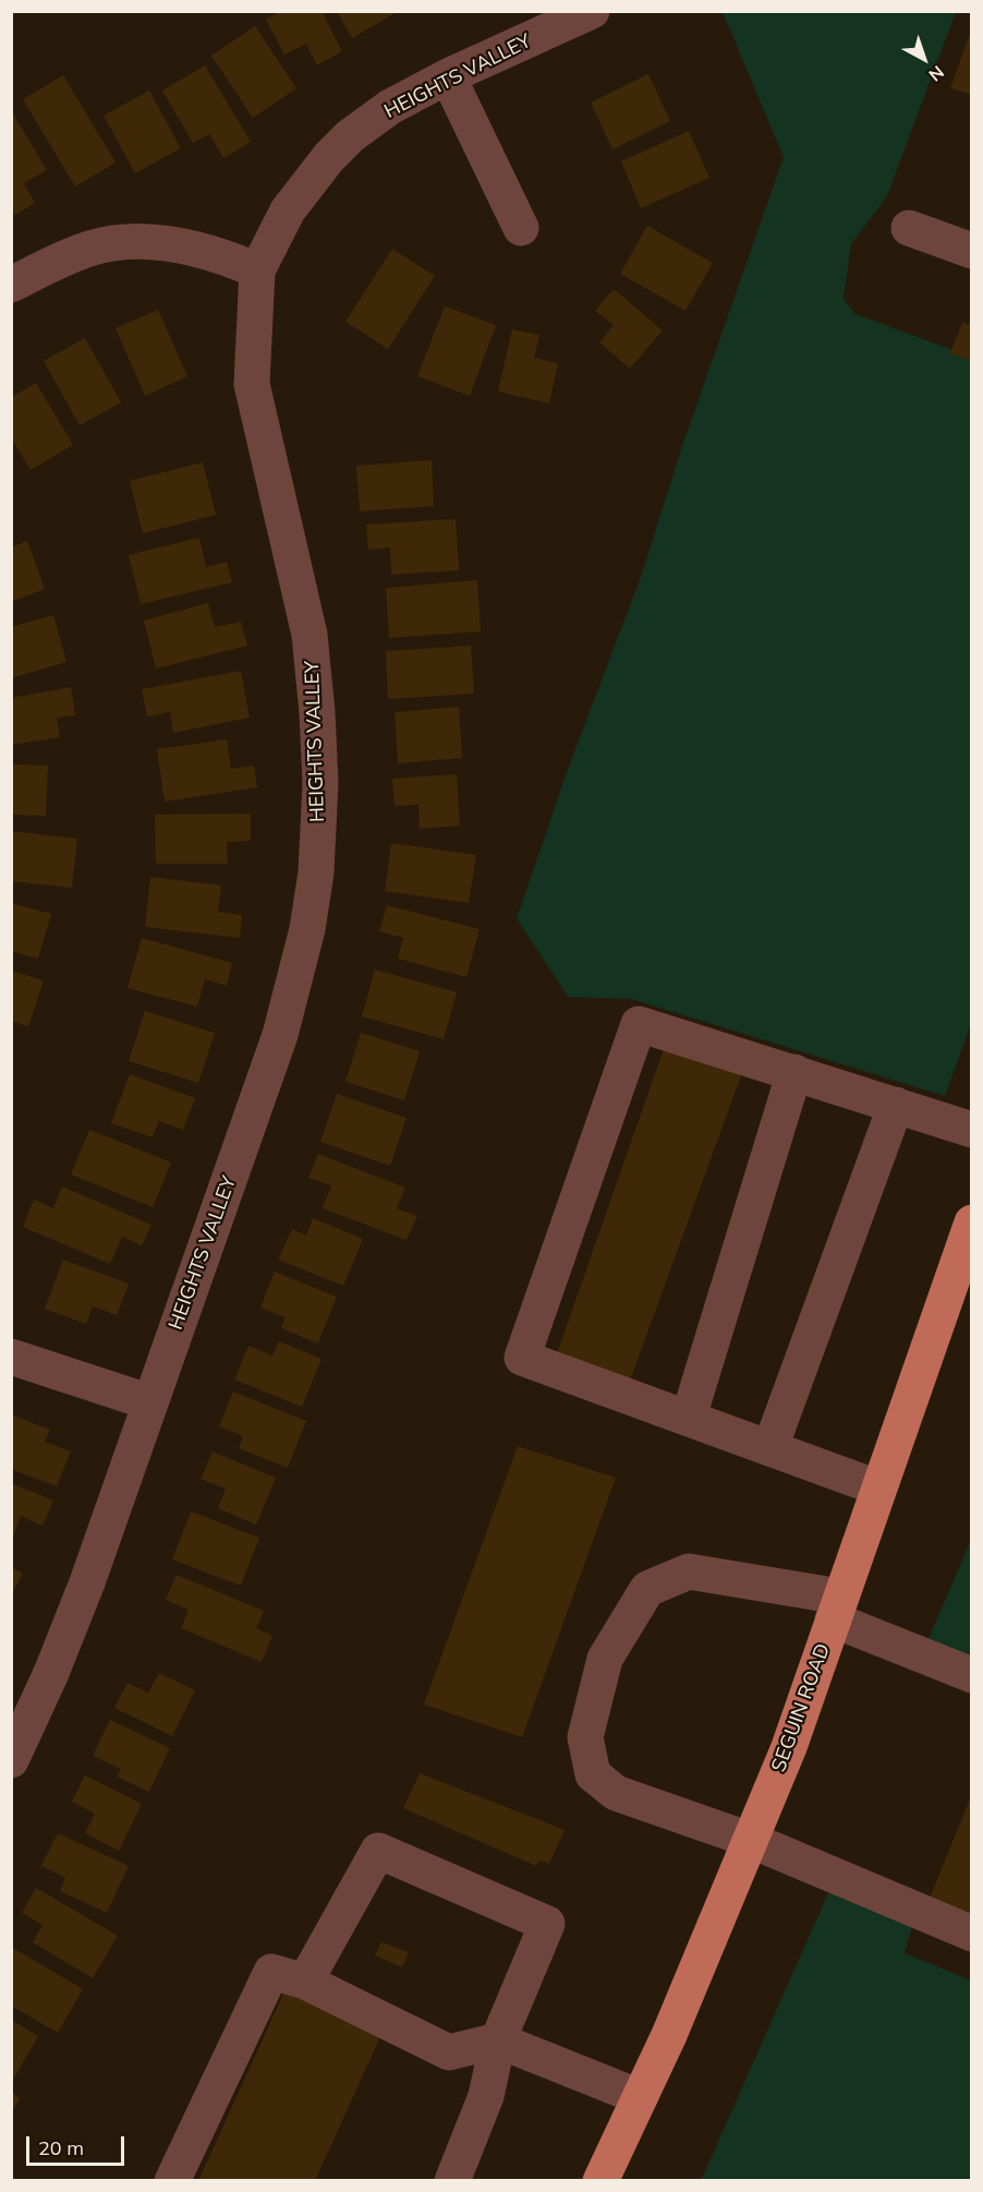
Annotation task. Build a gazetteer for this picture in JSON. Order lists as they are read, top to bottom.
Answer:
{
  "streets": {
    "main road": ["SEGUIN ROAD"],
    "street": ["HEIGHTS VALLEY"]
  },
  "scale_bar": "20 m",
  "north": "bottom right"
}
